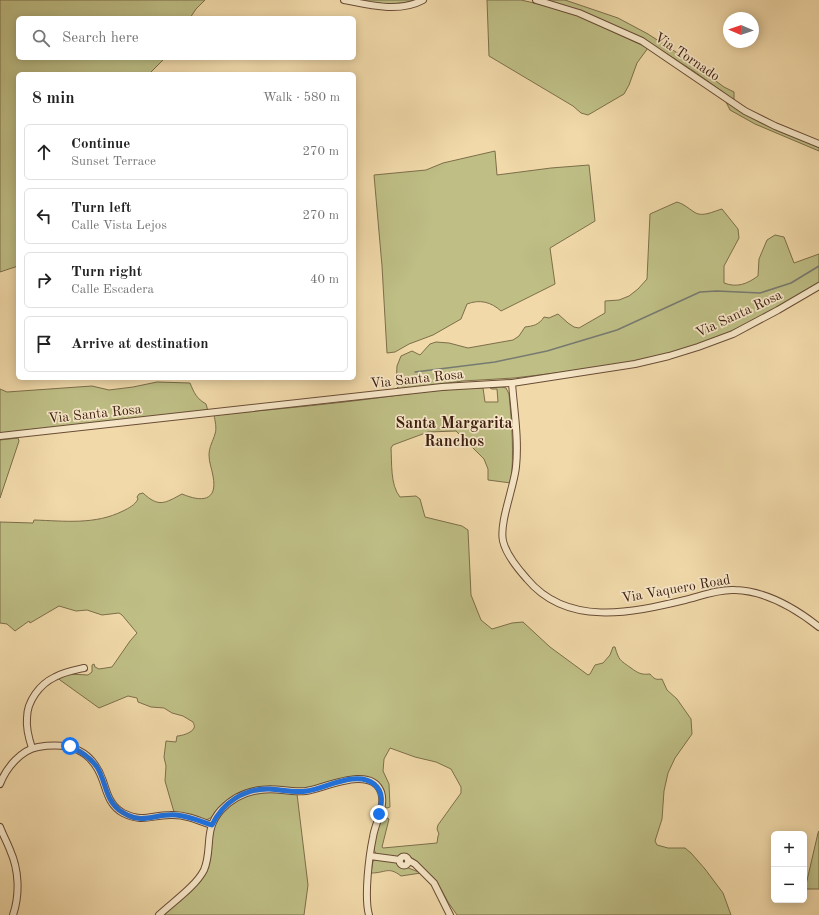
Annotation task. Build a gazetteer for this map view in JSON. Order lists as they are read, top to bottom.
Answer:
{
  "streets": {
    "street": ["Via Tornado", "Via Santa Rosa", "Via Vaquero Road"]
  },
  "crossings": [
    ["Via Santa Rosa", "Via Vaquero Road"]
  ],
  "districts": ["Santa Margarita Ranchos"],
  "north": "left",
  "page": {
    "search": "Search here",
    "heading": ["8 min", "Walk · 580 m"],
    "list": [
      ["Continue", "Sunset Terrace", "270 m"],
      ["Turn left", "Calle Vista Lejos", "270 m"],
      ["Turn right", "Calle Escadera", "40 m"],
      "Arrive at destination"
    ],
    "map_buttons": ["+", "−"]
  }
}
